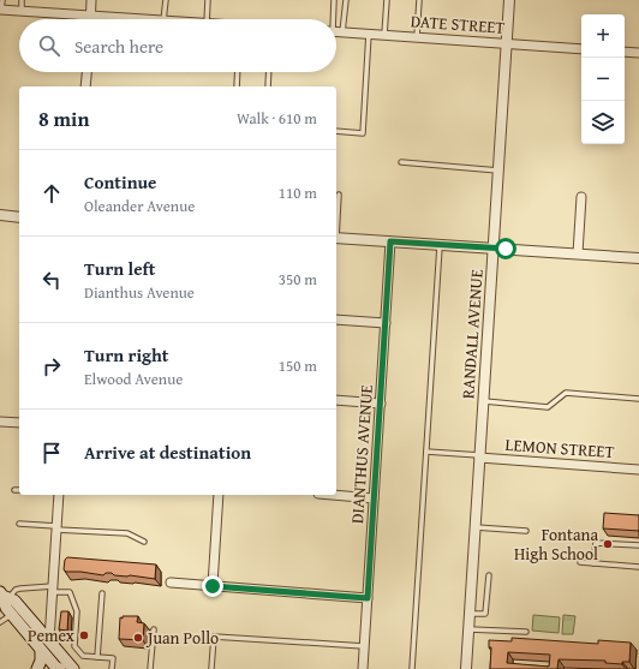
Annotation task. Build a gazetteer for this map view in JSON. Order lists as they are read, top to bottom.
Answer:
{
  "streets": {
    "street": [
      "DATE STREET",
      "RANDALL AVENUE",
      "LEMON STREET",
      "DIANTHUS AVENUE"
    ]
  },
  "crossings": [
    ["DATE STREET", "RANDALL AVENUE"],
    ["RANDALL AVENUE", "LEMON STREET"]
  ],
  "places": ["Fontana High School", "Pemex", "Juan Pollo"],
  "page": {
    "map_buttons": ["+", "−"],
    "search": "Search here",
    "heading": ["8 min", "Walk · 610 m"],
    "list": [
      ["Continue", "Oleander Avenue", "110 m"],
      ["Turn left", "Dianthus Avenue", "350 m"],
      ["Turn right", "Elwood Avenue", "150 m"],
      "Arrive at destination"
    ]
  }
}
